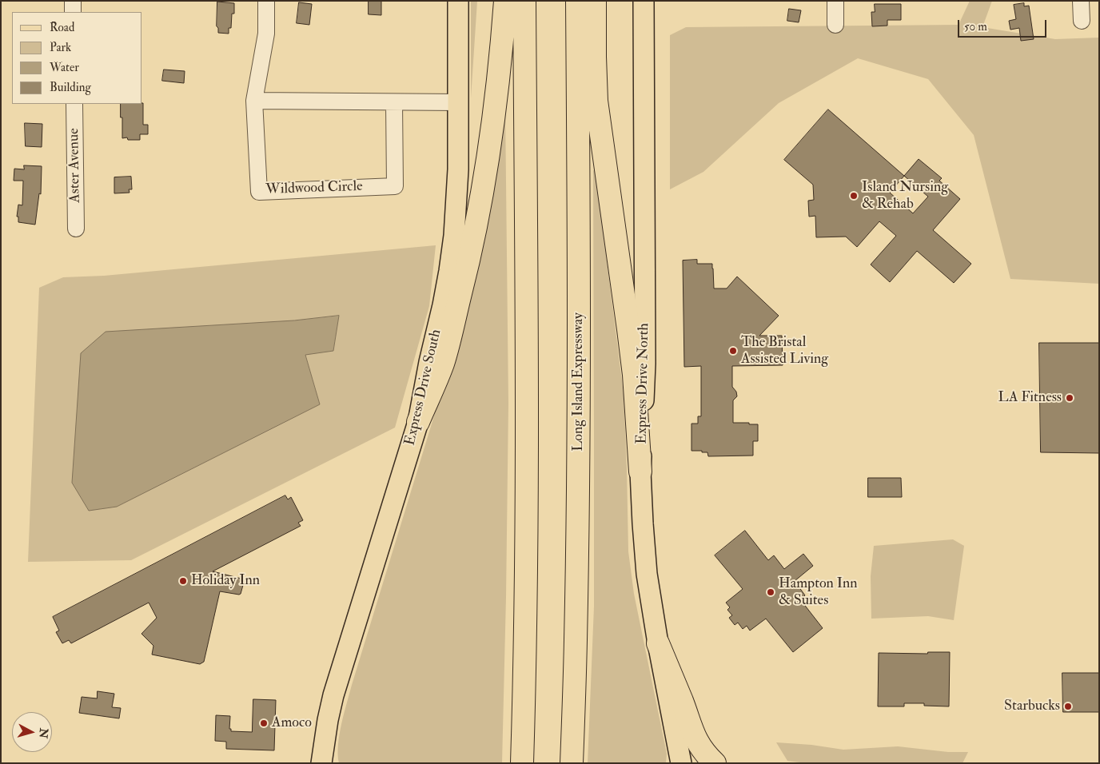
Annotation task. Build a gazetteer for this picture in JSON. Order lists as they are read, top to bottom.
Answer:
{
  "streets": {
    "highway": ["Long Island Expressway"],
    "main road": ["Express Drive North", "Express Drive South"],
    "street": ["Aster Avenue", "Wildwood Circle"]
  },
  "places": [
    "Island Nursing & Rehab",
    "The Bristal Assisted Living",
    "LA Fitness",
    "Holiday Inn",
    "Hampton Inn & Suites",
    "Starbucks",
    "Amoco"
  ],
  "legend": [
    "Road",
    "Park",
    "Water",
    "Building"
  ],
  "scale_bar": "50 m",
  "north": "right"
}
